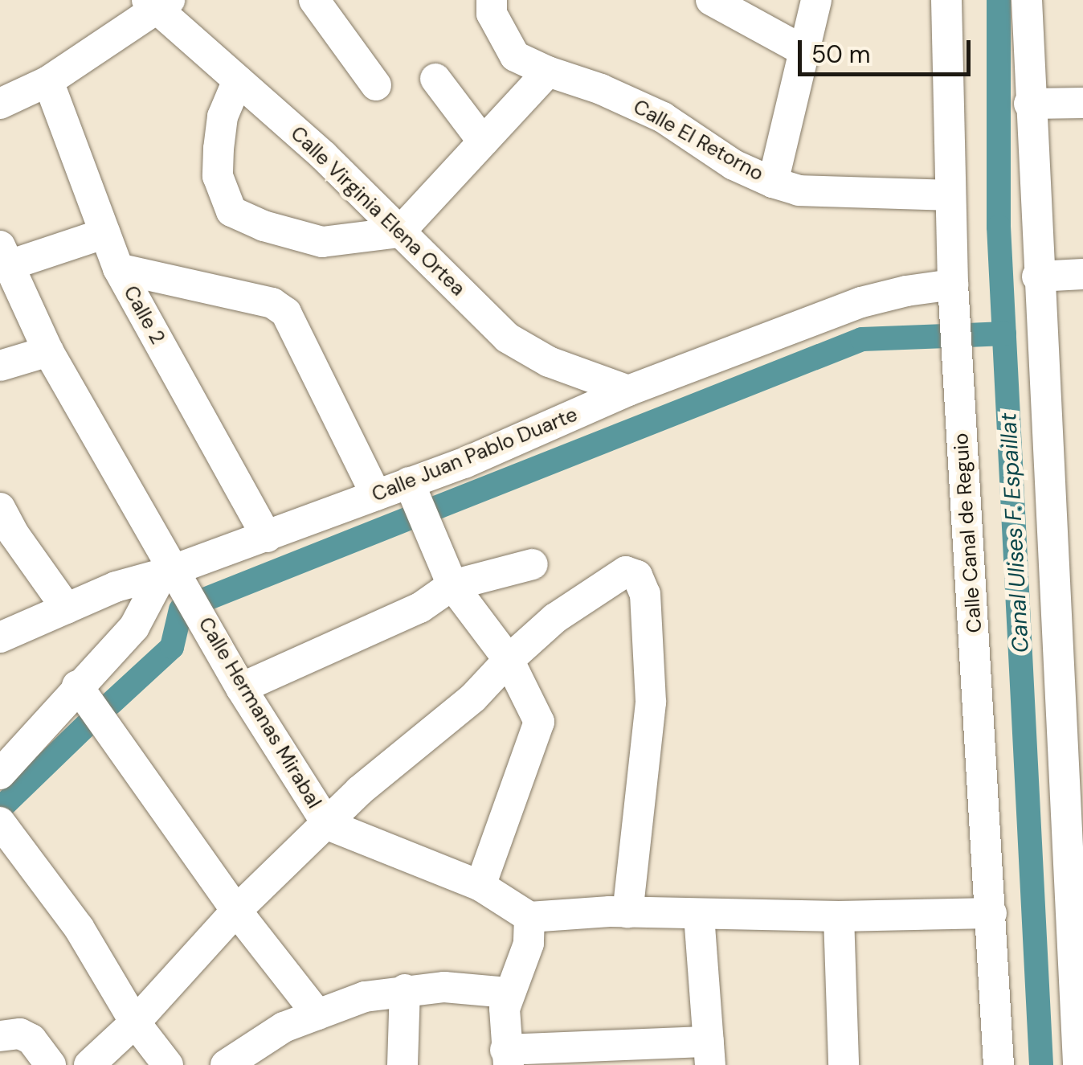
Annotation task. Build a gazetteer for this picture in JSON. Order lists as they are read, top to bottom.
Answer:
{
  "streets": {
    "street": [
      "Calle El Retorno",
      "Calle Virginia Elena Ortea",
      "Calle 2",
      "Calle Juan Pablo Duarte",
      "Calle Canal de Reguio",
      "Calle Hermanas Mirabal"
    ]
  },
  "crossings": [
    ["Calle El Retorno", "Calle Canal de Reguio"],
    ["Calle Virginia Elena Ortea", "Calle Juan Pablo Duarte"],
    ["Calle 2", "Calle Juan Pablo Duarte"],
    ["Calle Juan Pablo Duarte", "Calle Canal de Reguio"],
    ["Calle Juan Pablo Duarte", "Calle Hermanas Mirabal"]
  ],
  "water": ["Canal Ulises F. Espaillat"],
  "scale_bar": "50 m"
}
